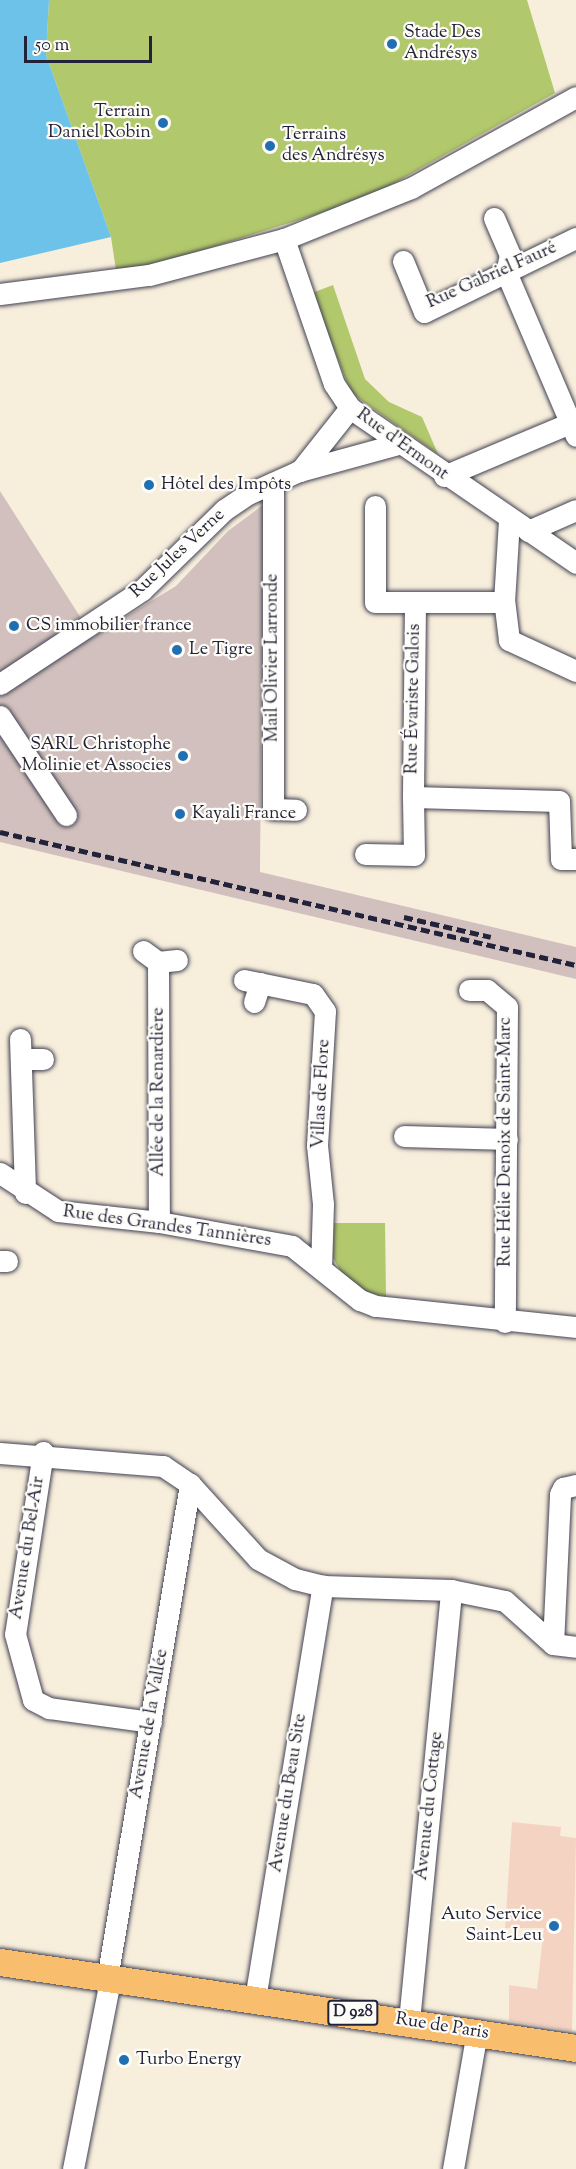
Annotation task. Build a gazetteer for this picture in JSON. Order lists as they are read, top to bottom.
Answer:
{
  "streets": {
    "main road": ["D 928", "Rue de Paris"],
    "street": [
      "Rue Gabriel Fauré",
      "Rue d'Ermont",
      "Rue Jules Verne",
      "Mail Olivier Larronde",
      "Rue Évariste Galois",
      "Allée de la Renardière",
      "Villas de Flore",
      "Rue Hélie Denoix de Saint-Marc",
      "Rue des Grandes Tannières",
      "Avenue du Bel-Air",
      "Avenue de la Vallée",
      "Avenue du Beau Site",
      "Avenue du Cottage"
    ]
  },
  "crossings": [
    ["Rue d'Ermont", "Rue Jules Verne"],
    ["Rue Jules Verne", "Mail Olivier Larronde"],
    ["Allée de la Renardière", "Rue des Grandes Tannières"],
    ["Villas de Flore", "Rue des Grandes Tannières"],
    ["Rue Hélie Denoix de Saint-Marc", "Rue des Grandes Tannières"],
    ["Avenue du Bel-Air", "Avenue de la Vallée"],
    ["Avenue de la Vallée", "D 928"],
    ["Avenue de la Vallée", "Rue de Paris"],
    ["Avenue du Beau Site", "Rue de Paris"],
    ["Avenue du Cottage", "Rue de Paris"],
    ["D 928", "Rue de Paris"]
  ],
  "places": [
    "Stade Des Andrésys",
    "Terrain Daniel Robin",
    "Terrains des Andrésys",
    "Hôtel des Impôts",
    "CS immobilier france",
    "Le Tigre",
    "SARL Christophe Molinie et Associes",
    "Kayali France",
    "Auto Service Saint-Leu",
    "Turbo Energy"
  ],
  "scale_bar": "50 m"
}
